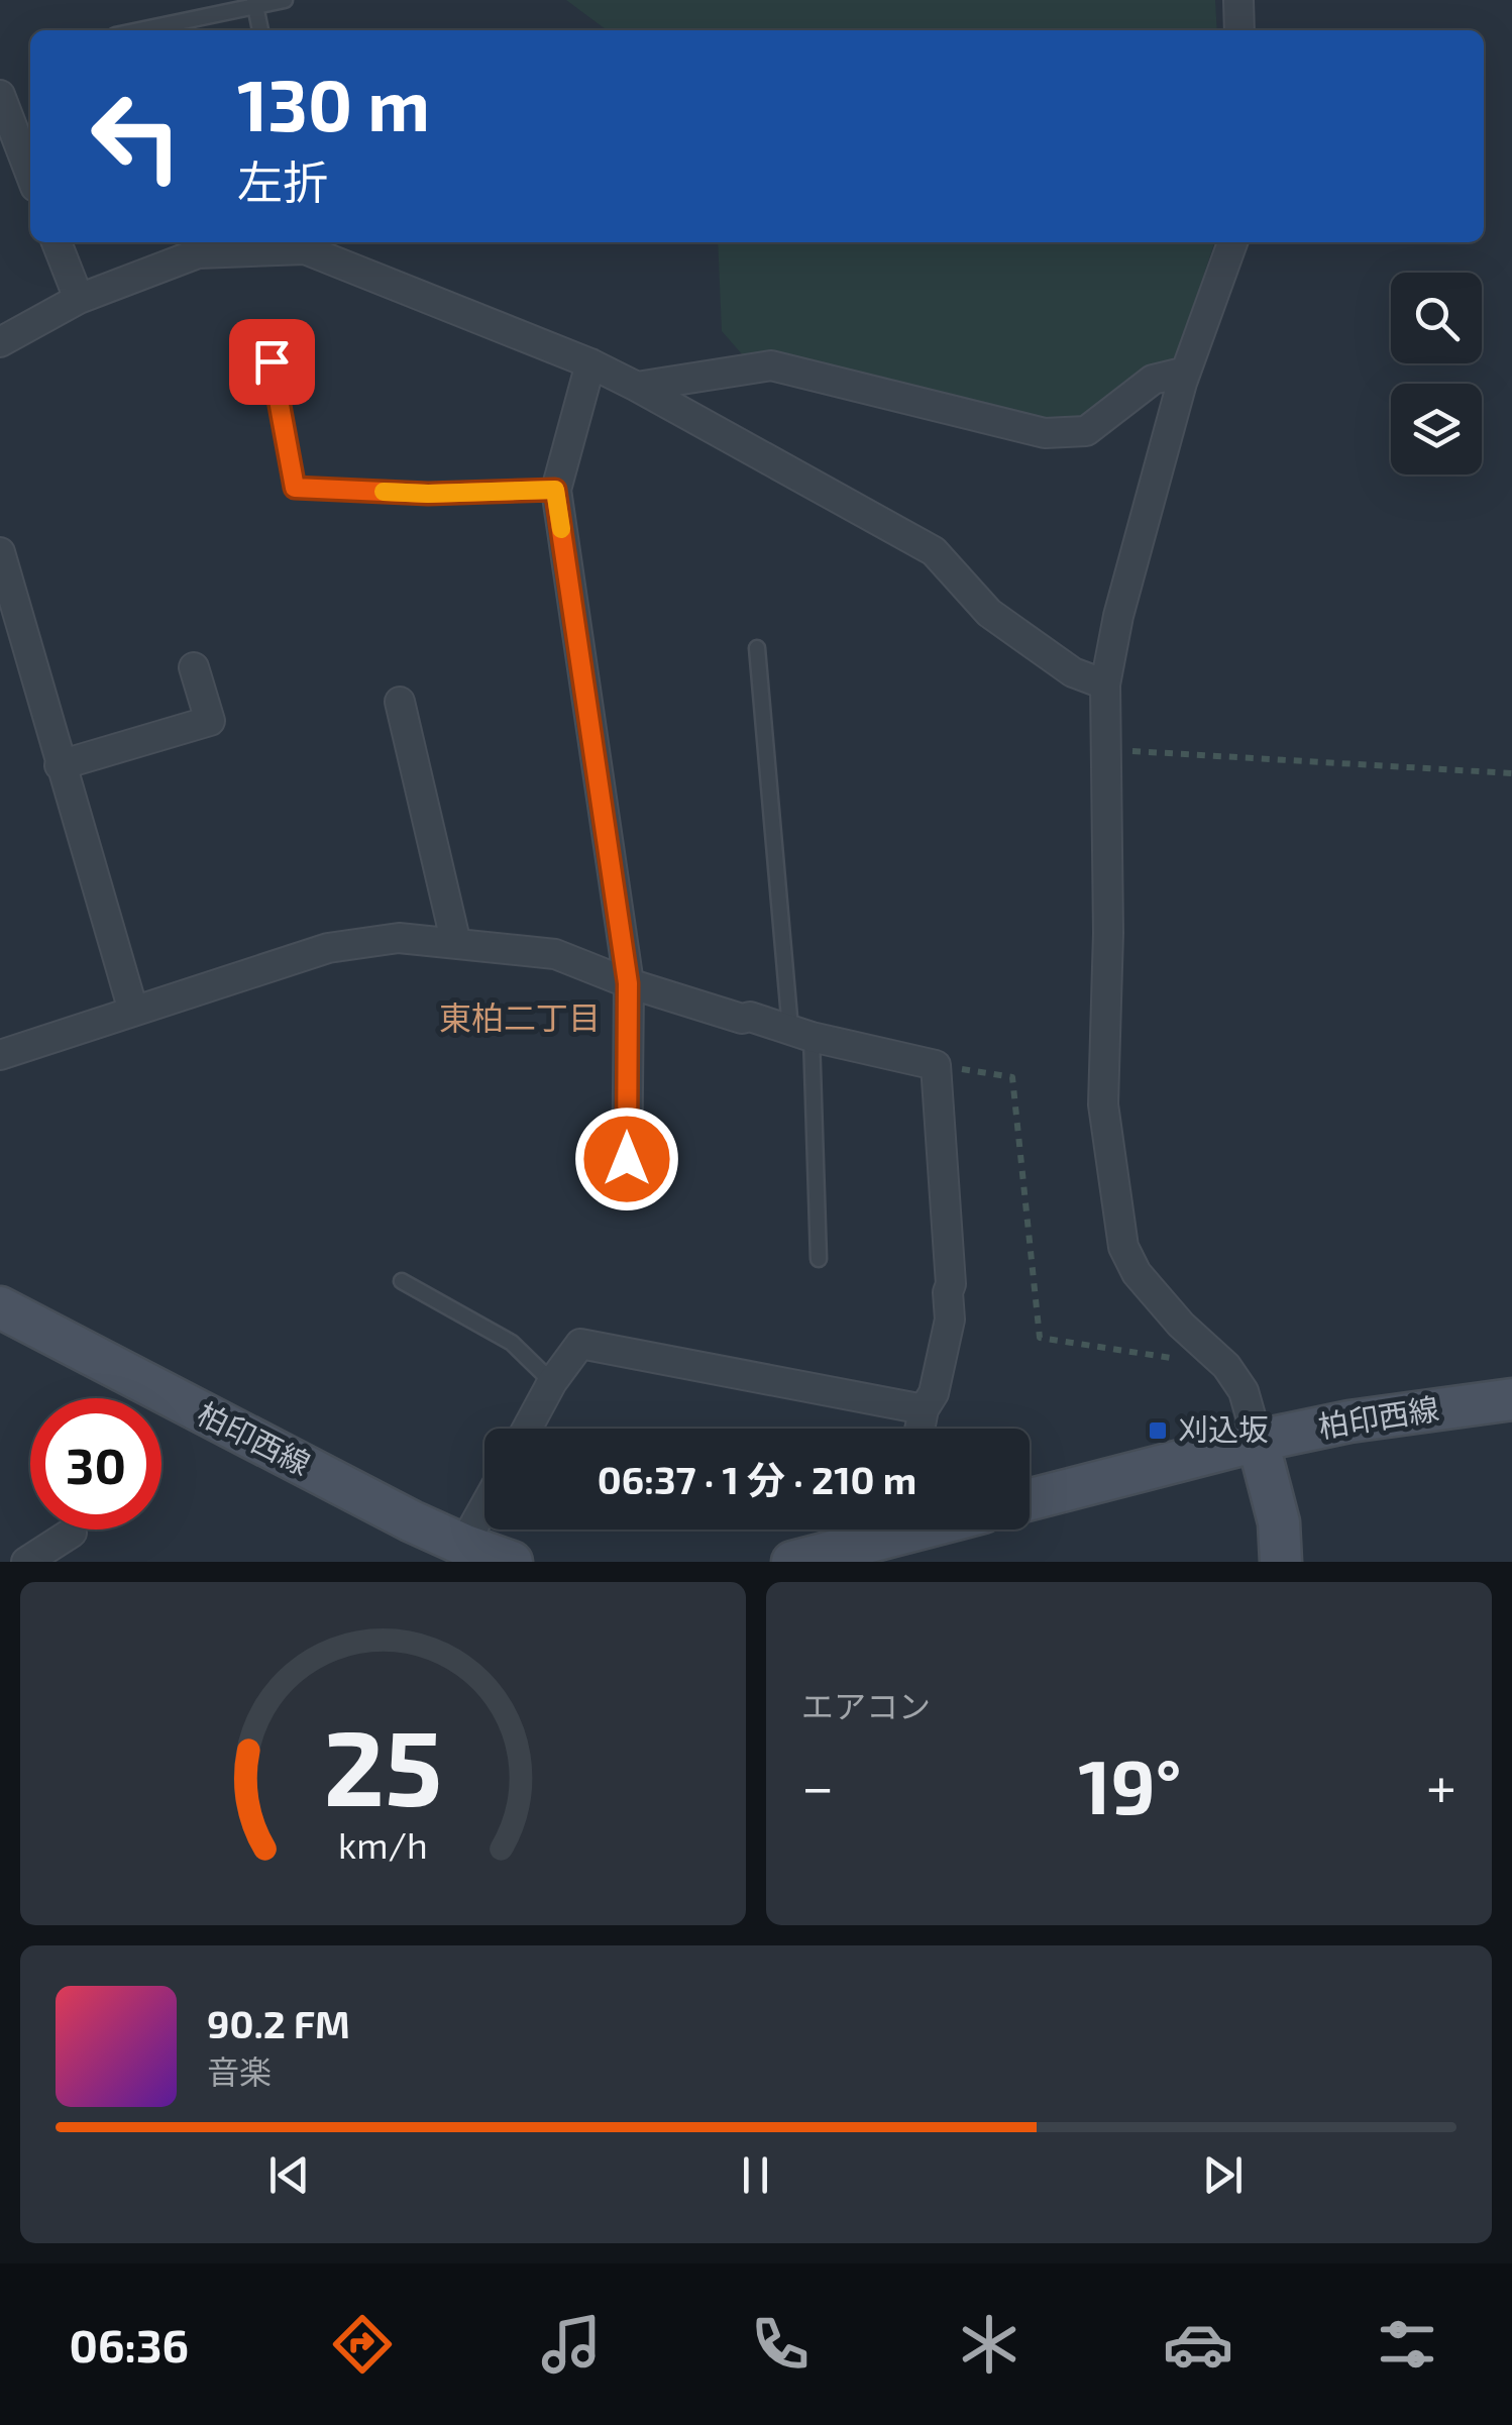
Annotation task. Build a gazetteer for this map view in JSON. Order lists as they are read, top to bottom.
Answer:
{
  "streets": {
    "main road": ["柏印西線"]
  },
  "districts": ["東柏二丁目"],
  "places": {
    "transit": ["刈込坂"]
  },
  "page": {
    "turn": ["130 m", "左折"],
    "limit": "30",
    "trip": "06:37 · 1 分 · 210 m",
    "tile": "エアコン",
    "heat": ["−", "19°", "+"],
    "song": ["90.2 FM", "音楽"],
    "tabs": "06:36",
    "gauge": ["25", "km/h"]
  }
}
